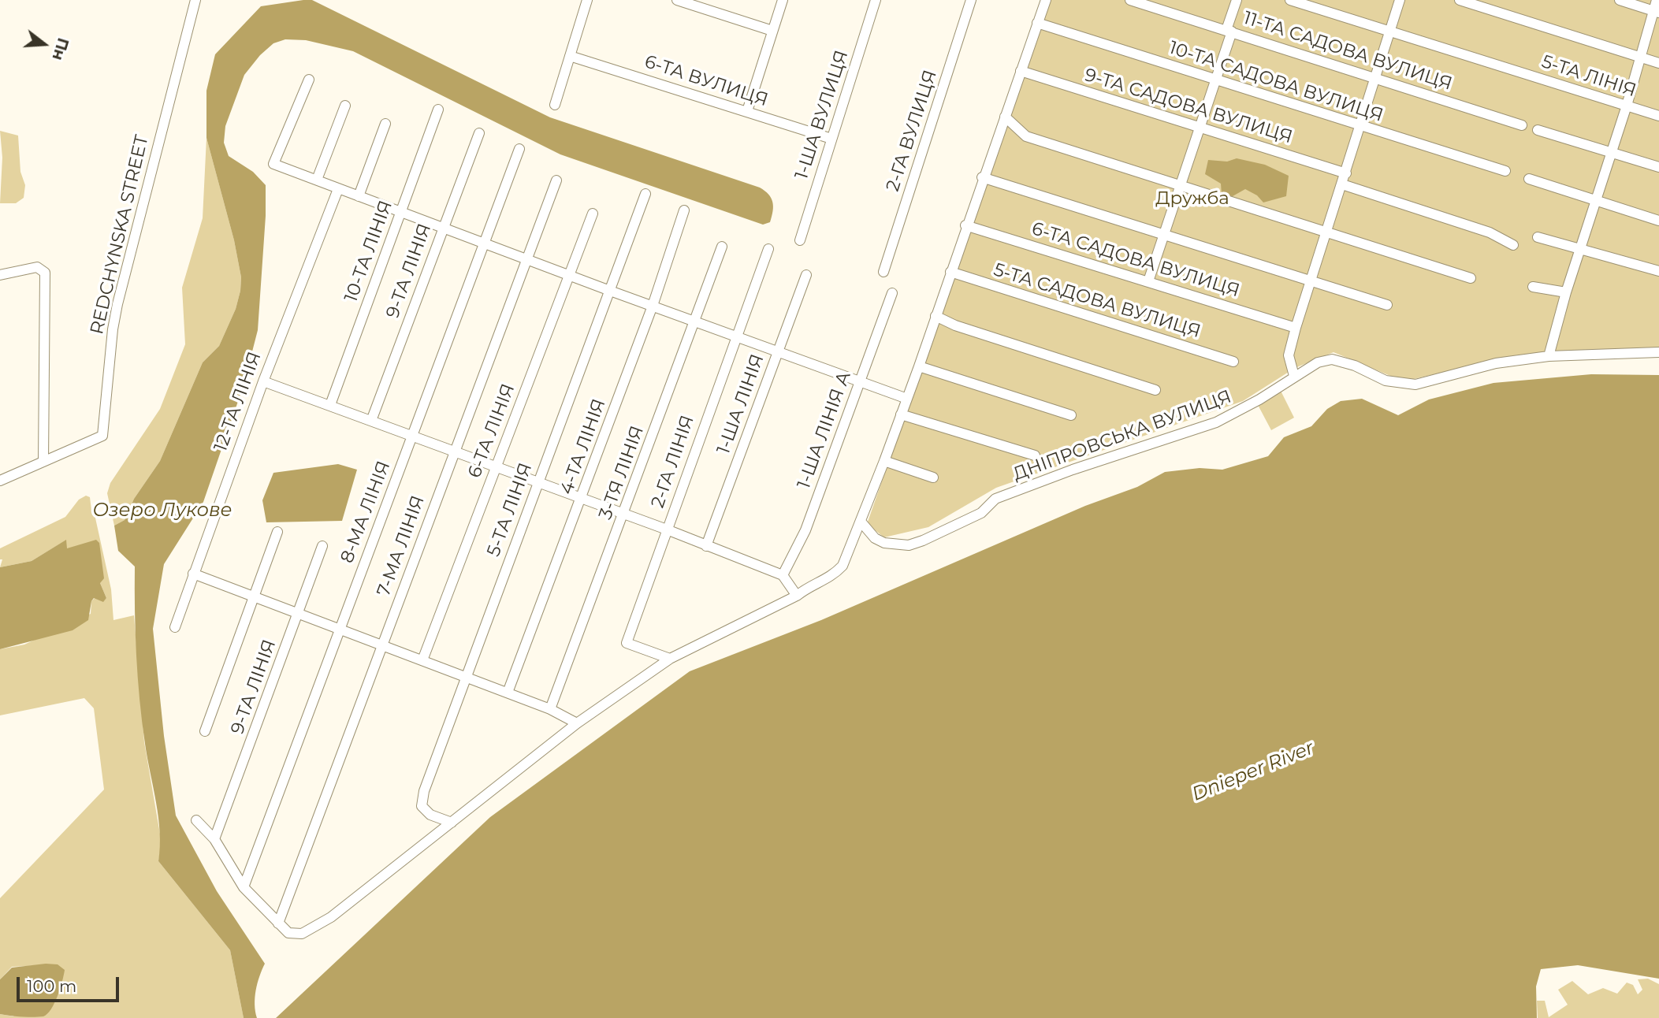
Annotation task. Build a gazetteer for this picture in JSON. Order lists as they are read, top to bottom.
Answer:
{
  "streets": {
    "street": [
      "11-ТА САДОВА ВУЛИЦЯ",
      "5-ТА ЛІНІЯ",
      "6-ТА ВУЛИЦЯ",
      "10-ТА САДОВА ВУЛИЦЯ",
      "9-ТА САДОВА ВУЛИЦЯ",
      "1-ША ВУЛИЦЯ",
      "2-ГА ВУЛИЦЯ",
      "REDCHYNSKA STREET",
      "10-ТА ЛІНІЯ",
      "6-ТА САДОВА ВУЛИЦЯ",
      "9-ТА ЛІНІЯ",
      "5-ТА САДОВА ВУЛИЦЯ",
      "12-ТА ЛІНІЯ",
      "1-ША ЛІНІЯ",
      "1-ША ЛІНІЯ А",
      "6-ТА ЛІНІЯ",
      "ДНІПРОВСЬКА ВУЛИЦЯ",
      "4-ТА ЛІНІЯ",
      "2-ГА ЛІНІЯ",
      "3-ТЯ ЛІНІЯ",
      "8-МА ЛІНІЯ",
      "7-МА ЛІНІЯ"
    ]
  },
  "crossings": [
    ["6-ТА ВУЛИЦЯ", "1-ША ВУЛИЦЯ"]
  ],
  "water": ["Озеро Лукове", "Dnieper River"],
  "parks": ["Дружба"],
  "scale_bar": "100 m",
  "north": "right"
}
